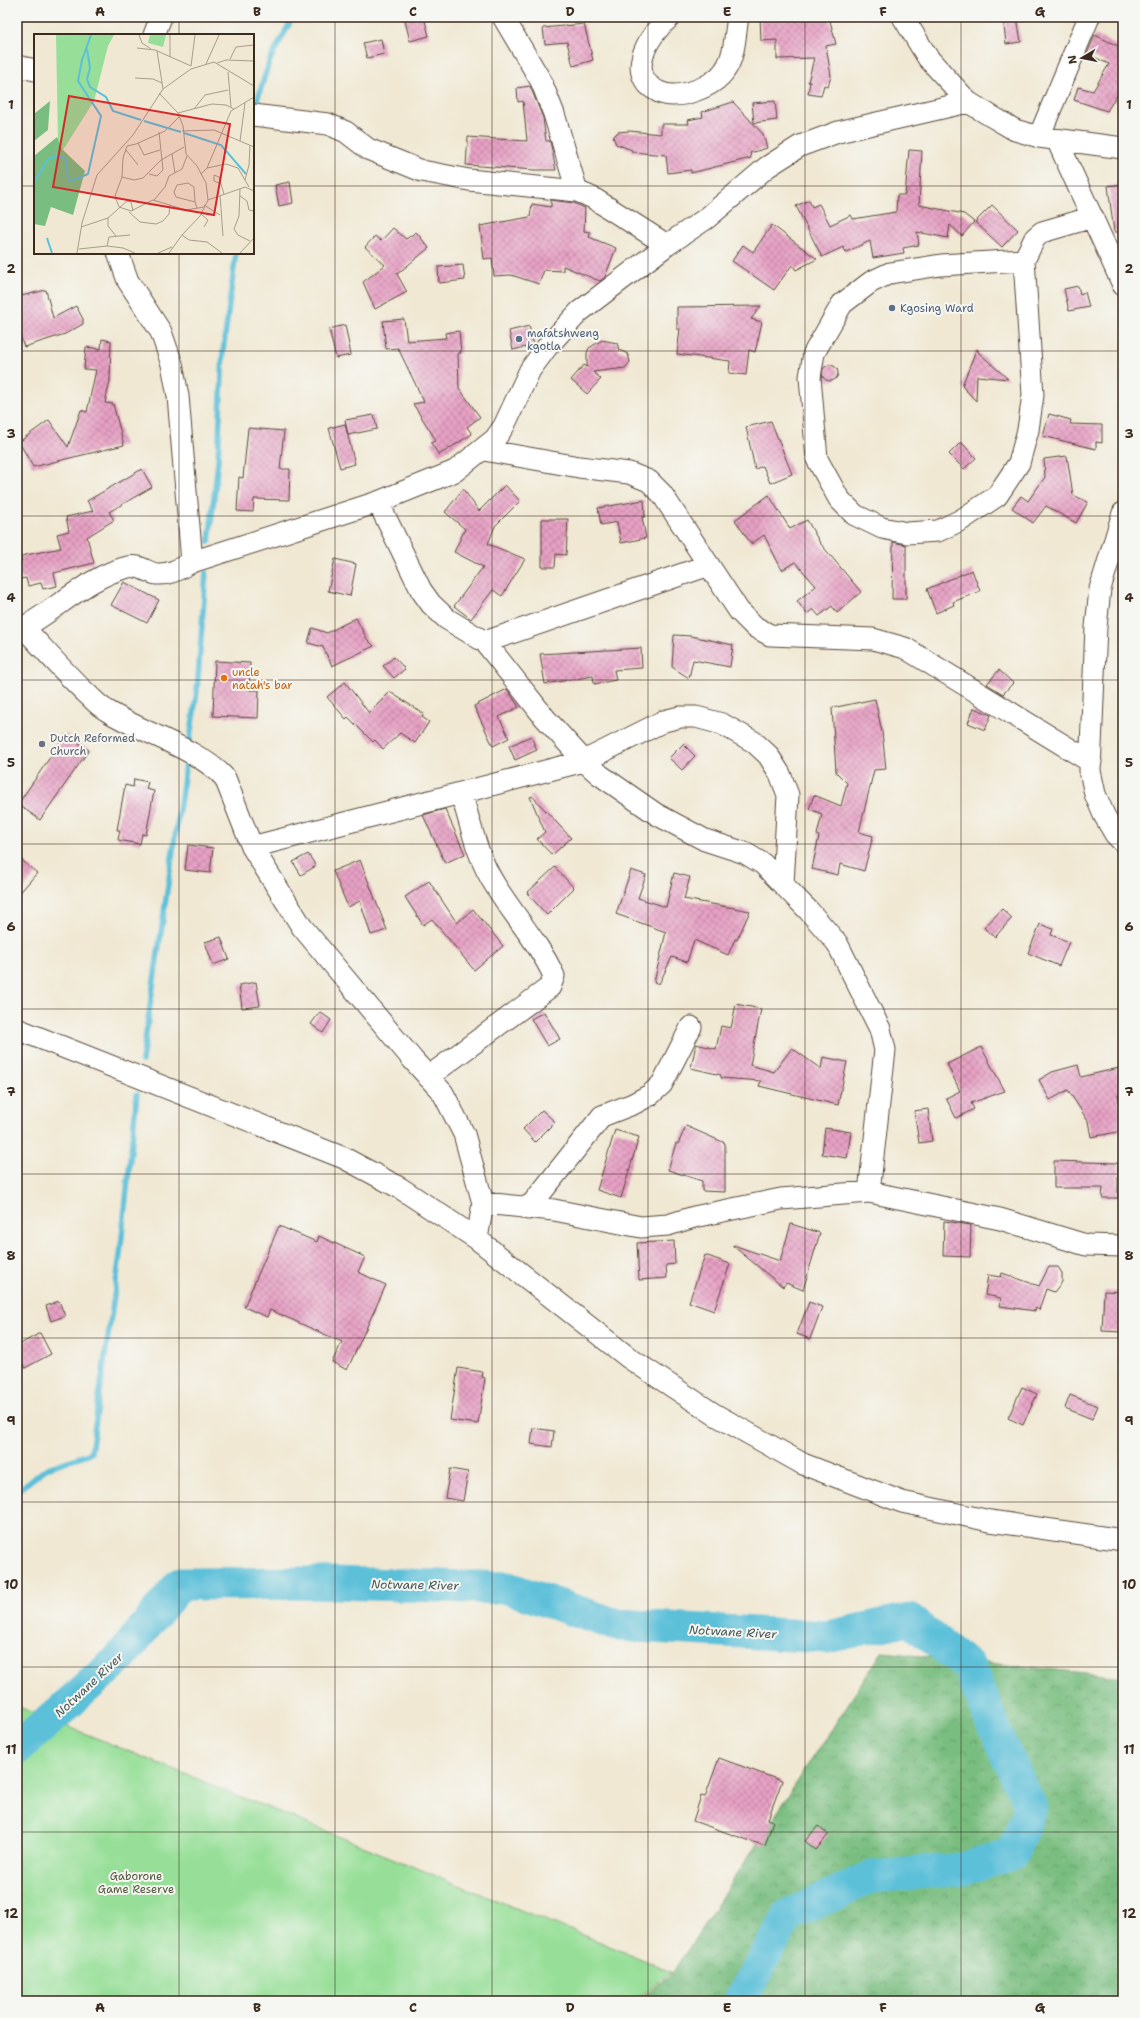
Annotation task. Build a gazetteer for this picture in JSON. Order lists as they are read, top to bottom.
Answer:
{
  "water": ["Notwane River"],
  "parks": ["Gaborone Game Reserve"],
  "places": [
    "Kgosing Ward",
    "mafatshweng kgotla",
    "uncle natah's bar",
    "Dutch Reformed Church"
  ],
  "north": "left",
  "grid": {
    "columns": [
      "A",
      "B",
      "C",
      "D",
      "E",
      "F",
      "G"
    ],
    "rows": [
      "1",
      "2",
      "3",
      "4",
      "5",
      "6",
      "7",
      "8",
      "9",
      "10",
      "11",
      "12"
    ]
  }
}
